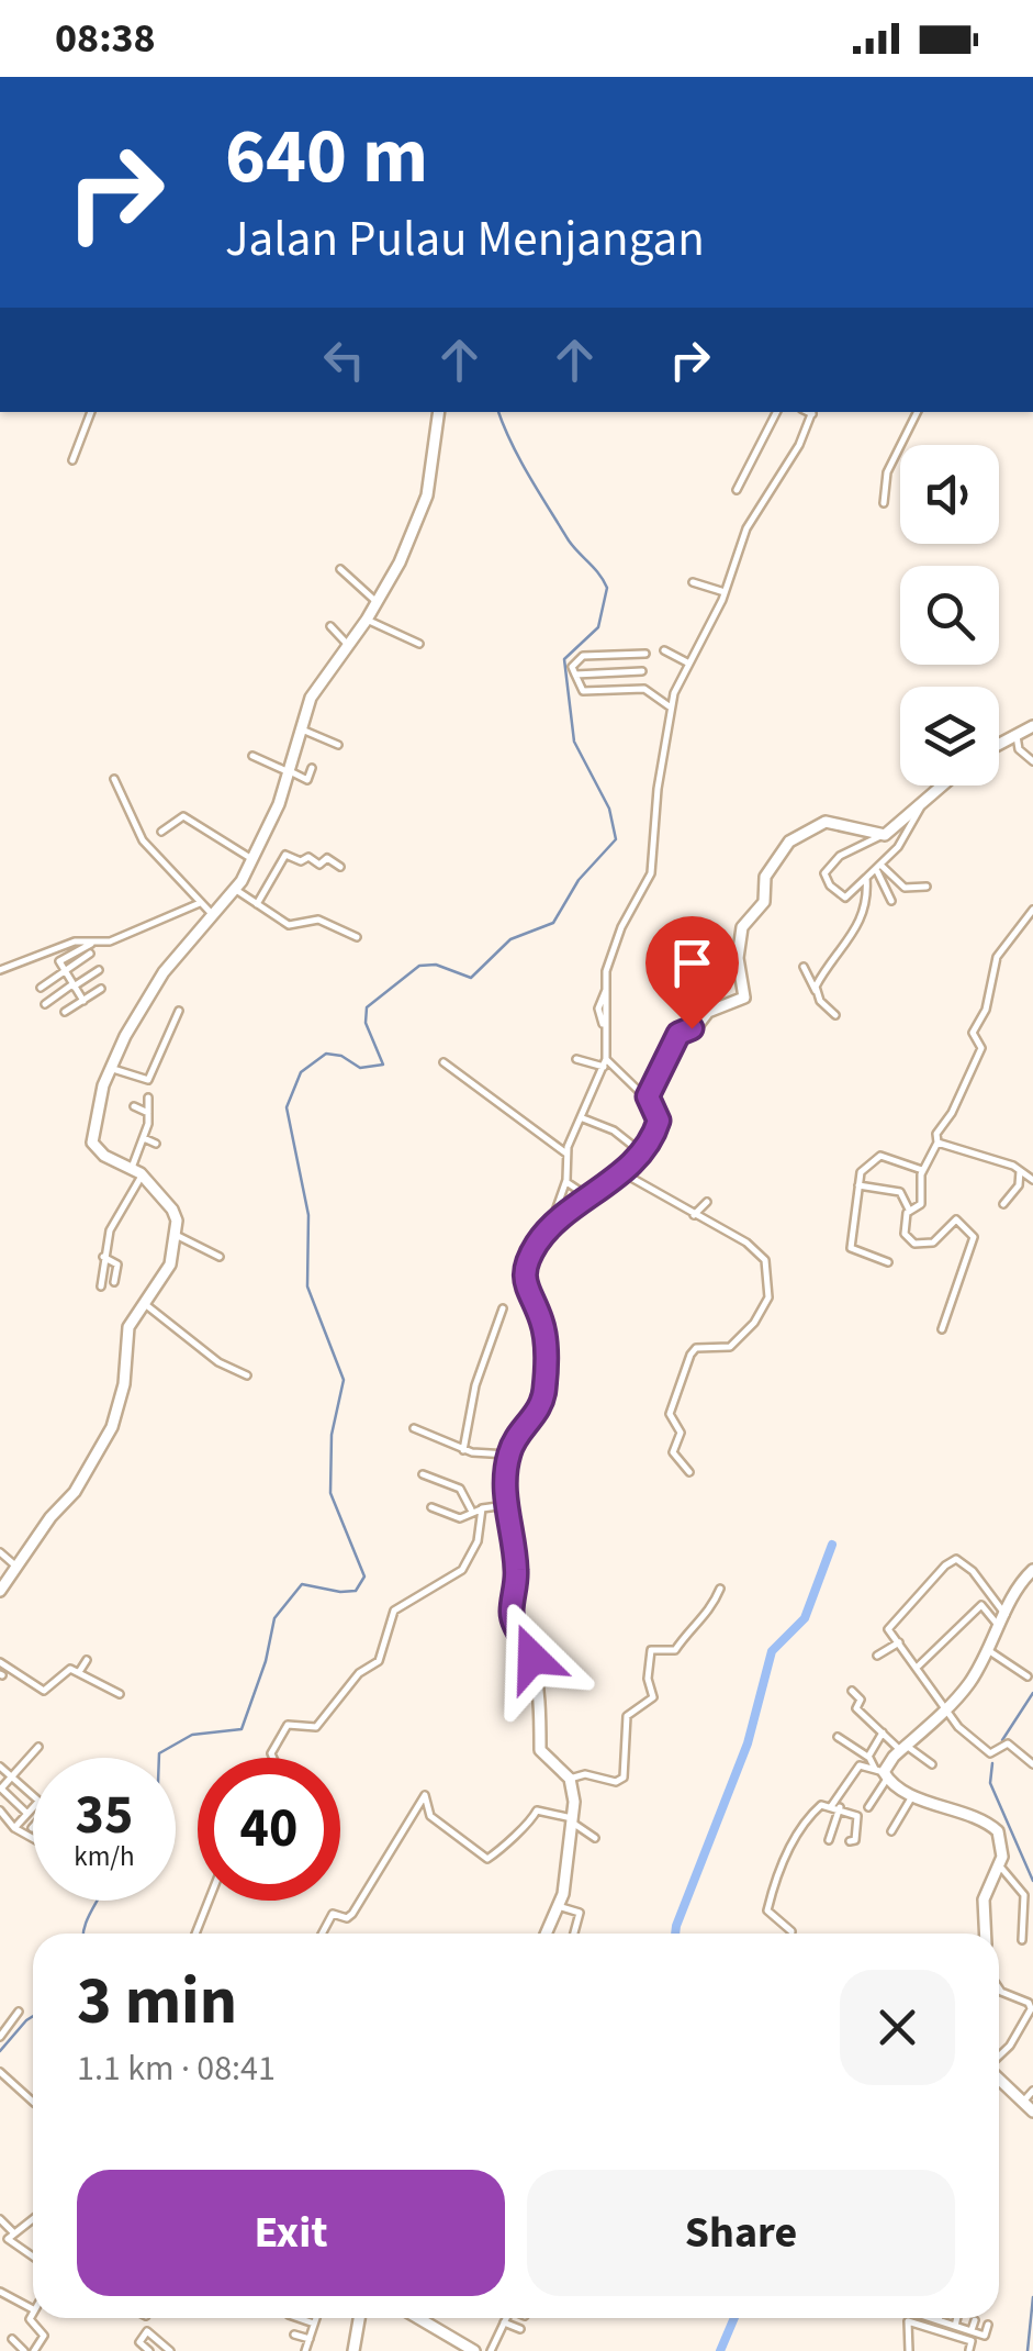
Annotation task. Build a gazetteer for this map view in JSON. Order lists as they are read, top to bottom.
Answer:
{
  "page": {
    "status": "08:38",
    "turn": ["640 m", "Jalan Pulau Menjangan"],
    "speed": "35 km/h",
    "limit": "40",
    "heading": ["3 min", "1.1 km · 08:41"],
    "buttons": ["Exit", "Share"]
  }
}
